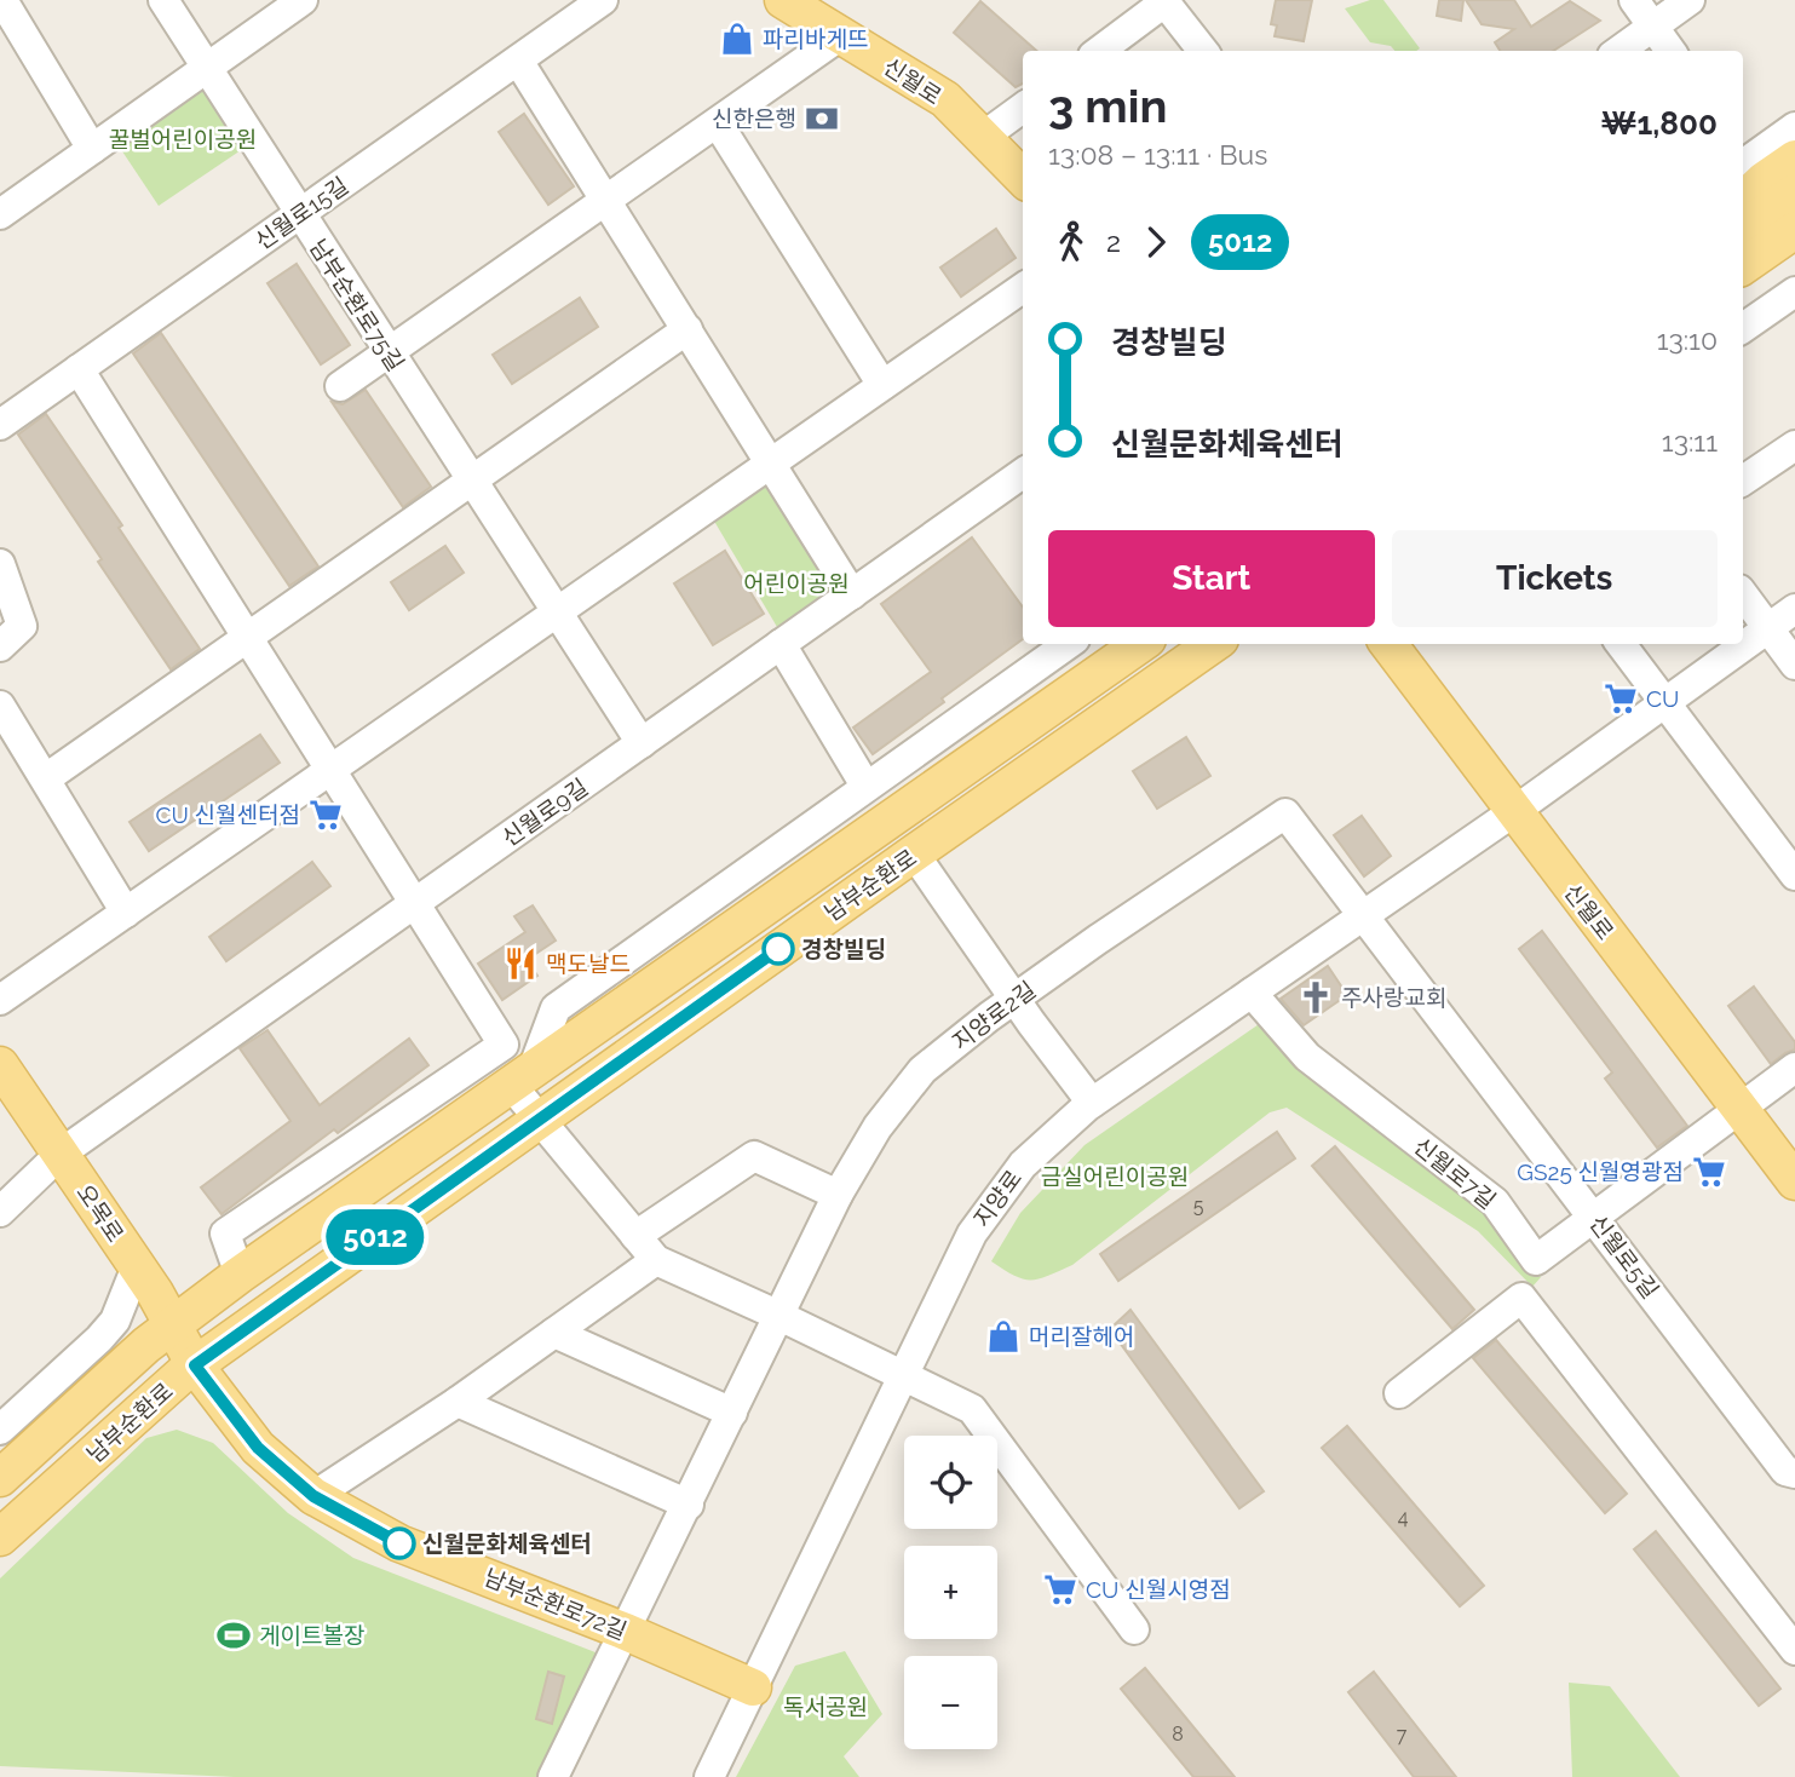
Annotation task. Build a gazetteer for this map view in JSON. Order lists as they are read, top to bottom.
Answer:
{
  "streets": {
    "main road": [
      "신월로",
      "남부순환로",
      "오목로",
      "남부순환로72길"
    ],
    "street": [
      "신월로15길",
      "남부순환로75길",
      "신월로9길",
      "지양로2길",
      "신월로7길",
      "지양로",
      "신월로5길"
    ]
  },
  "crossings": [
    ["신월로", "신월로7길"],
    ["신월로", "지양로"],
    ["신월로15길", "남부순환로75길"],
    ["남부순환로75길", "신월로9길"],
    ["신월로9길", "오목로"],
    ["남부순환로", "오목로"],
    ["남부순환로", "남부순환로72길"],
    ["지양로2길", "지양로"],
    ["지양로2길", "신월로5길"],
    ["지양로2길", "남부순환로72길"],
    ["신월로7길", "지양로"],
    ["신월로7길", "신월로5길"],
    ["지양로", "신월로5길"],
    ["지양로", "남부순환로72길"],
    ["오목로", "남부순환로72길"]
  ],
  "parks": [
    "꿀벌어린이공원",
    "어린이공원",
    "금실어린이공원",
    "독서공원"
  ],
  "places": {
    "shop": ["파리바게뜨", "머리잘헤어"],
    "bank": ["신한은행"],
    "supermarket": [
      "CU",
      "CU 신월센터점",
      "GS25 신월영광점",
      "CU 신월시영점"
    ],
    "other": ["경창빌딩", "신월문화체육센터"],
    "restaurant": ["맥도날드"],
    "church": ["주사랑교회"],
    "sports": ["게이트볼장"]
  },
  "lines": ["bus line 5012"],
  "house_numbers": [
    "5",
    "4",
    "8",
    "7"
  ],
  "page": {
    "on_map": "5012",
    "heading": ["3 min", "13:08 – 13:11 · Bus", "₩1,800"],
    "legs": ["2", "5012"],
    "list": [
      {
        "name": "경창빌딩",
        "value": "13:10"
      },
      {
        "name": "신월문화체육센터",
        "value": "13:11"
      }
    ],
    "buttons": ["Start", "Tickets"],
    "map_buttons": ["+", "−"]
  }
}
